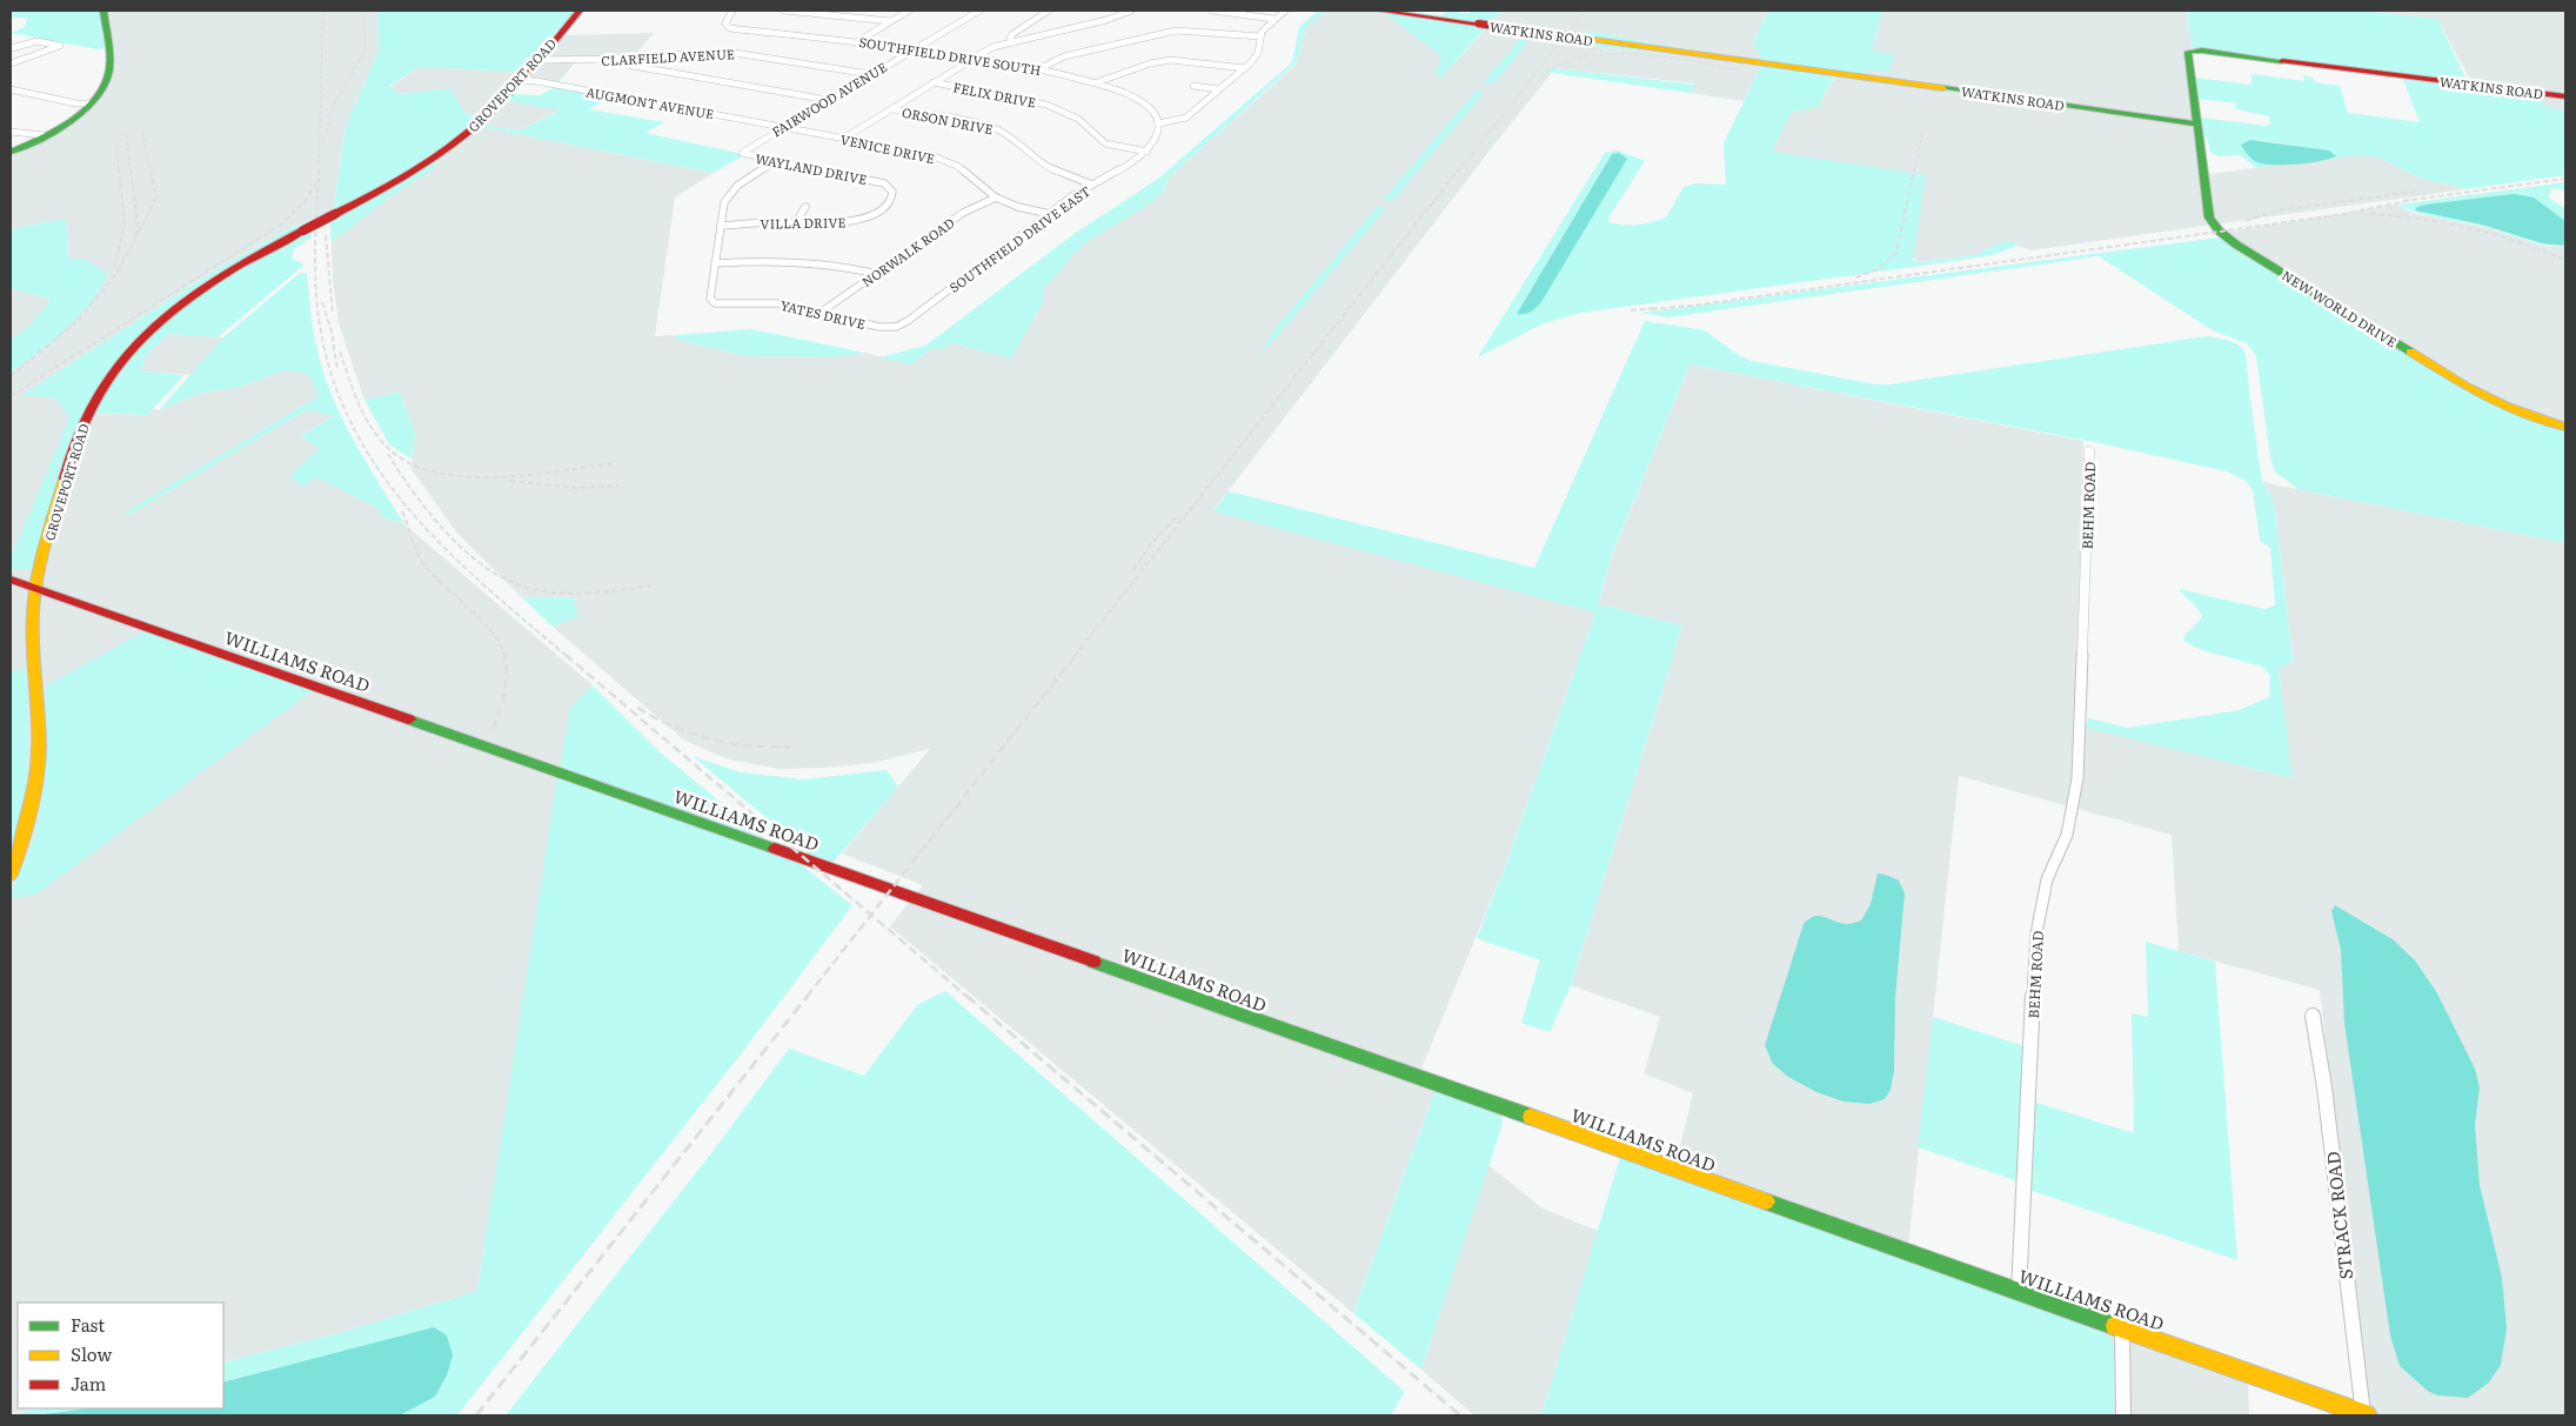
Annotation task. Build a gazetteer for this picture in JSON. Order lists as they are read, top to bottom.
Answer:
{
  "streets": {
    "main road": [
      "WATKINS ROAD",
      "GROVEPORT ROAD",
      "NEW WORLD DRIVE",
      "WILLIAMS ROAD"
    ],
    "street": [
      "SOUTHFIELD DRIVE SOUTH",
      "CLARFIELD AVENUE",
      "FELIX DRIVE",
      "FAIRWOOD AVENUE",
      "AUGMONT AVENUE",
      "ORSON DRIVE",
      "VENICE DRIVE",
      "WAYLAND DRIVE",
      "VILLA DRIVE",
      "SOUTHFIELD DRIVE EAST",
      "NORWALK ROAD",
      "YATES DRIVE",
      "BEHM ROAD",
      "STRACK ROAD"
    ]
  },
  "crossings": [
    ["WATKINS ROAD", "NEW WORLD DRIVE"],
    ["SOUTHFIELD DRIVE SOUTH", "FAIRWOOD AVENUE"],
    ["CLARFIELD AVENUE", "GROVEPORT ROAD"],
    ["CLARFIELD AVENUE", "FAIRWOOD AVENUE"],
    ["GROVEPORT ROAD", "AUGMONT AVENUE"],
    ["GROVEPORT ROAD", "WILLIAMS ROAD"],
    ["FELIX DRIVE", "SOUTHFIELD DRIVE EAST"],
    ["FAIRWOOD AVENUE", "AUGMONT AVENUE"],
    ["FAIRWOOD AVENUE", "VENICE DRIVE"],
    ["FAIRWOOD AVENUE", "WAYLAND DRIVE"],
    ["AUGMONT AVENUE", "VENICE DRIVE"],
    ["ORSON DRIVE", "SOUTHFIELD DRIVE EAST"],
    ["VENICE DRIVE", "SOUTHFIELD DRIVE EAST"],
    ["VENICE DRIVE", "NORWALK ROAD"],
    ["WAYLAND DRIVE", "VILLA DRIVE"],
    ["SOUTHFIELD DRIVE EAST", "YATES DRIVE"],
    ["NORWALK ROAD", "YATES DRIVE"],
    ["BEHM ROAD", "WILLIAMS ROAD"],
    ["WILLIAMS ROAD", "STRACK ROAD"]
  ],
  "legend": ["Fast", "Slow", "Jam"]
}
